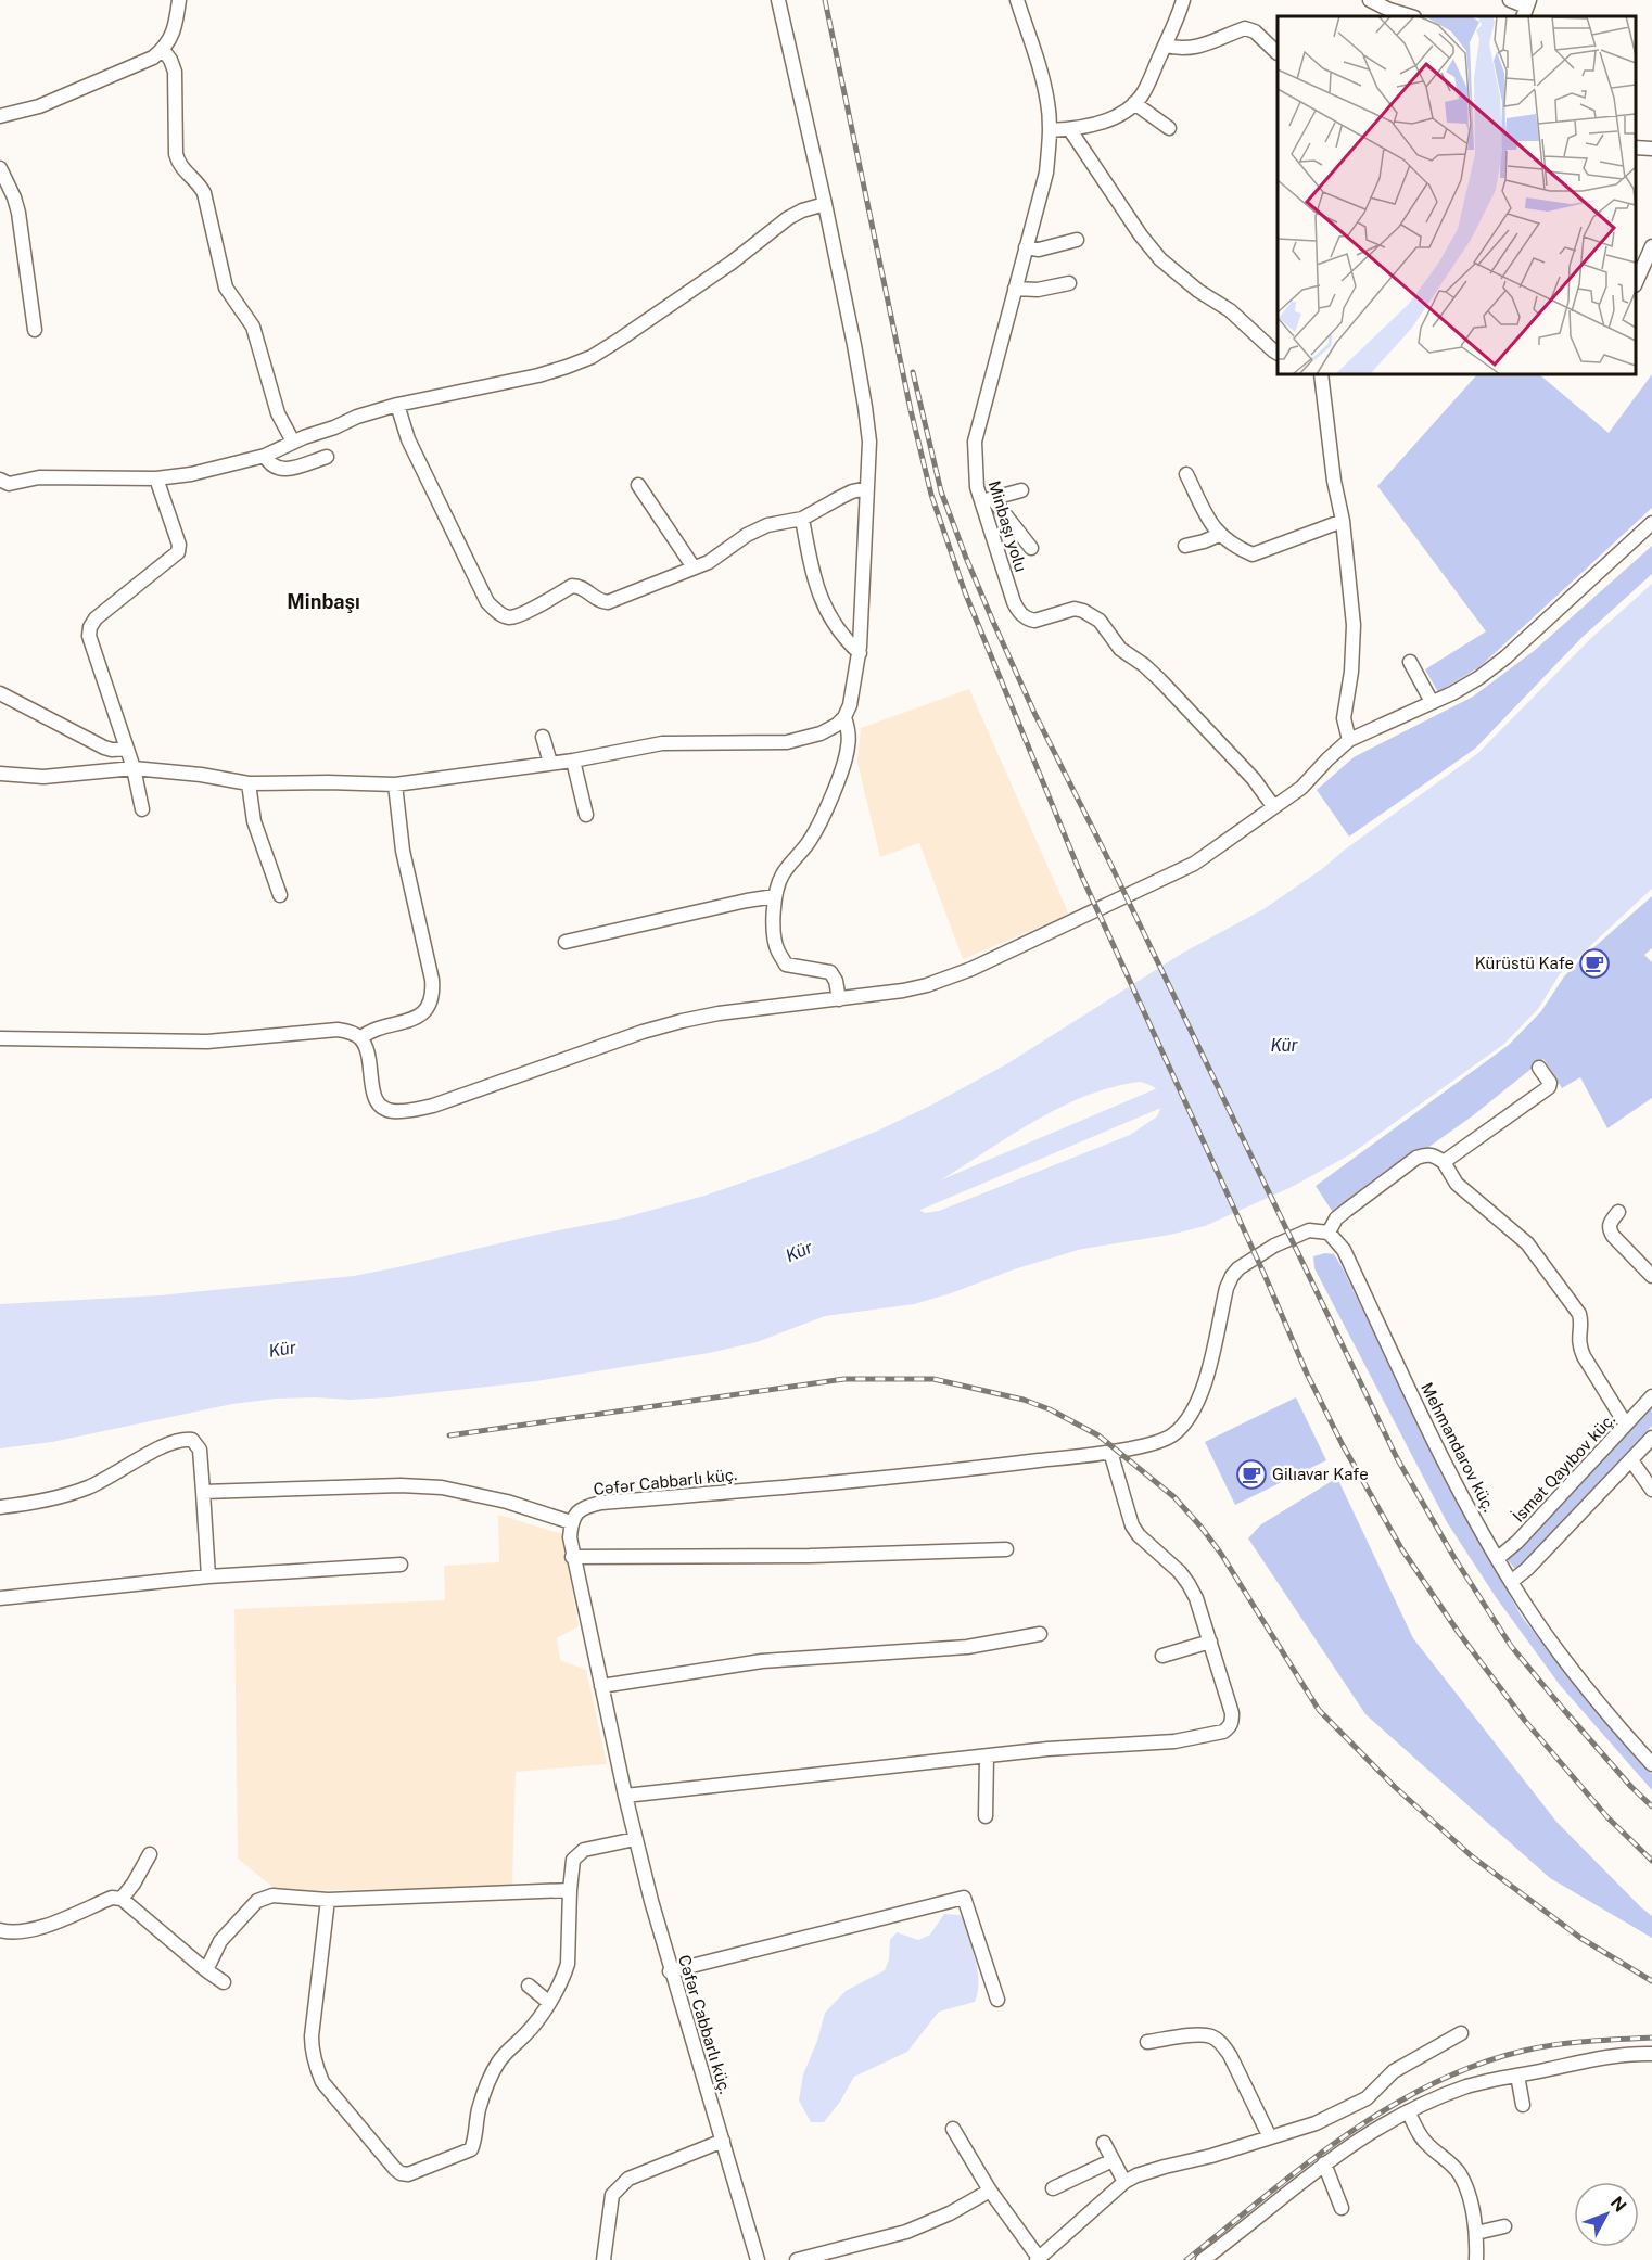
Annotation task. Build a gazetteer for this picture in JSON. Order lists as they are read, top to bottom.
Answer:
{
  "streets": {
    "street": [
      "Minbaşı yolu",
      "Mehmandarov küç.",
      "İsmət Qayıbov küç.",
      "Cəfər Cabbarlı küç."
    ]
  },
  "crossings": [
    ["Mehmandarov küç.", "İsmət Qayıbov küç."],
    ["Mehmandarov küç.", "Cəfər Cabbarlı küç."]
  ],
  "districts": ["Minbaşı"],
  "water": ["Kür"],
  "places": {
    "cafe": ["Kürüstü Kafe", "Gilıavar Kafe"]
  },
  "north": "top right"
}
